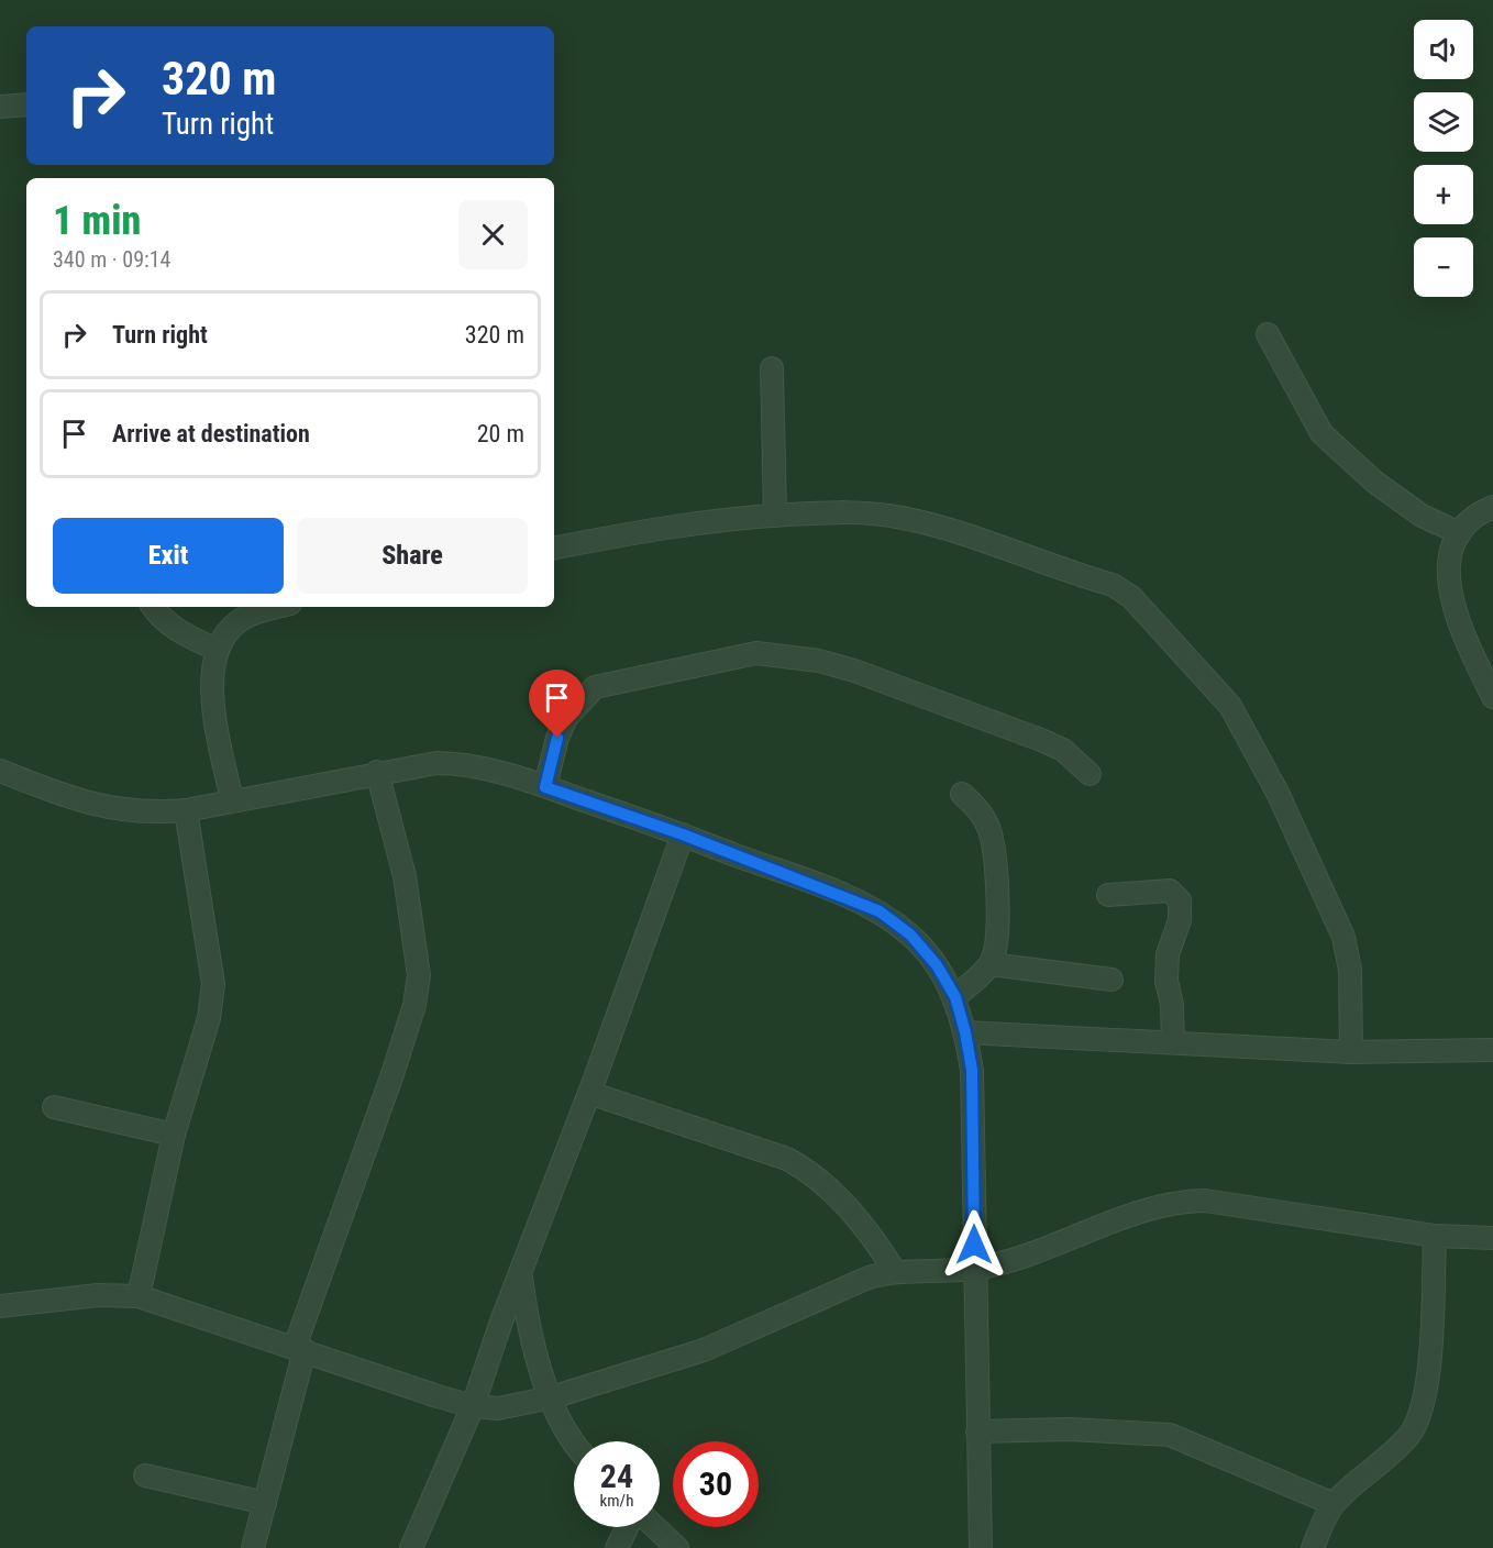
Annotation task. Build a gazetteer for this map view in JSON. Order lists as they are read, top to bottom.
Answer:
{
  "page": {
    "map_buttons": ["+", "−"],
    "turn": ["320 m", "Turn right"],
    "heading": ["1 min", "340 m · 09:14"],
    "list": [
      {
        "name": "Turn right",
        "value": "320 m"
      },
      {
        "name": "Arrive at destination",
        "value": "20 m"
      }
    ],
    "buttons": ["Exit", "Share"],
    "speed": "24 km/h",
    "limit": "30"
  }
}
